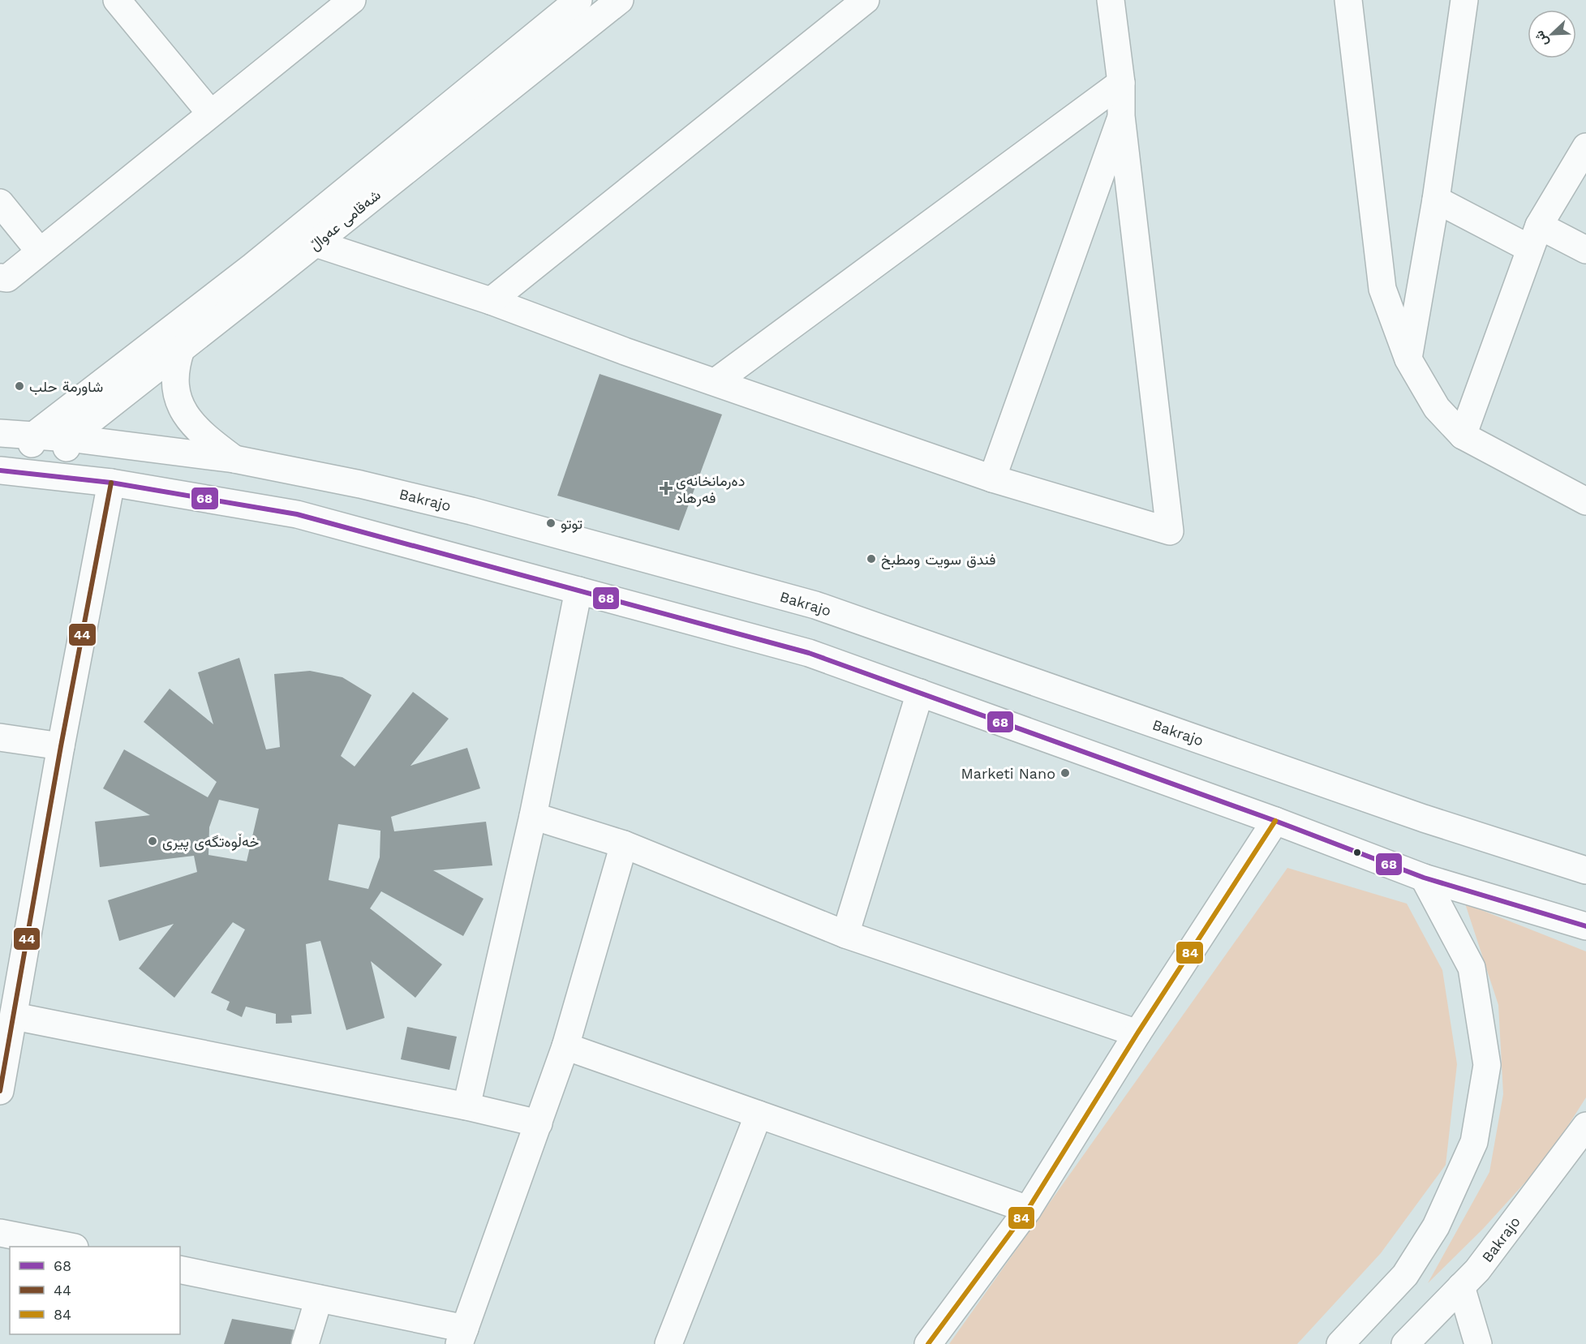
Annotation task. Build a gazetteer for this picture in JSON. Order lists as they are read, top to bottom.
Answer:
{
  "streets": {
    "street": ["شەقامی عەواڵ", "Bakrajo"]
  },
  "crossings": [
    ["شەقامی عەواڵ", "Bakrajo"]
  ],
  "places": {
    "other": [
      "شاورمة حلب",
      "توتو",
      "فندق سويت ومطبخ",
      "Marketi Nano",
      "خەڵوەتگەی پیری"
    ],
    "health": ["دەرمانخانەی فەرھاد"]
  },
  "lines": ["transit line 68", "transit line 44", "transit line 84"],
  "legend": ["68", "44", "84"],
  "north": "bottom left"
}
